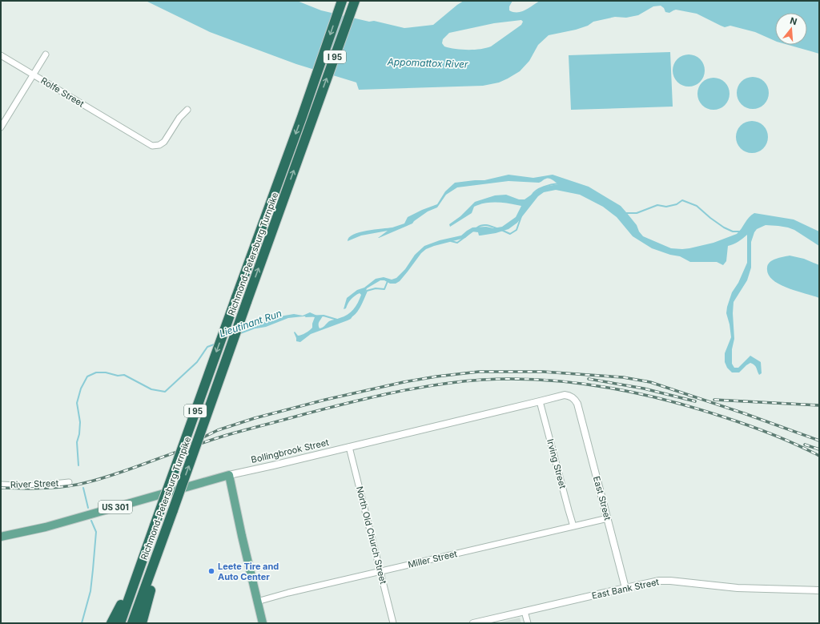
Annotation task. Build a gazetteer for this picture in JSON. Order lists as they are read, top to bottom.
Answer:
{
  "streets": {
    "highway": ["I 95", "Richmond-Petersburg Turnpike"],
    "main road": ["Bollingbrook Street", "US 301"],
    "street": [
      "Rolfe Street",
      "Irving Street",
      "River Street",
      "East Street",
      "North Old Church Street",
      "Miller Street",
      "East Bank Street"
    ]
  },
  "crossings": [
    ["Bollingbrook Street", "Irving Street"],
    ["Bollingbrook Street", "East Street"],
    ["Bollingbrook Street", "North Old Church Street"],
    ["Irving Street", "Miller Street"],
    ["East Street", "Miller Street"],
    ["East Street", "East Bank Street"],
    ["North Old Church Street", "Miller Street"]
  ],
  "water": ["Appomattox River", "Lieutinant Run"],
  "places": ["Leete Tire and Auto Center"],
  "north": "top"
}
